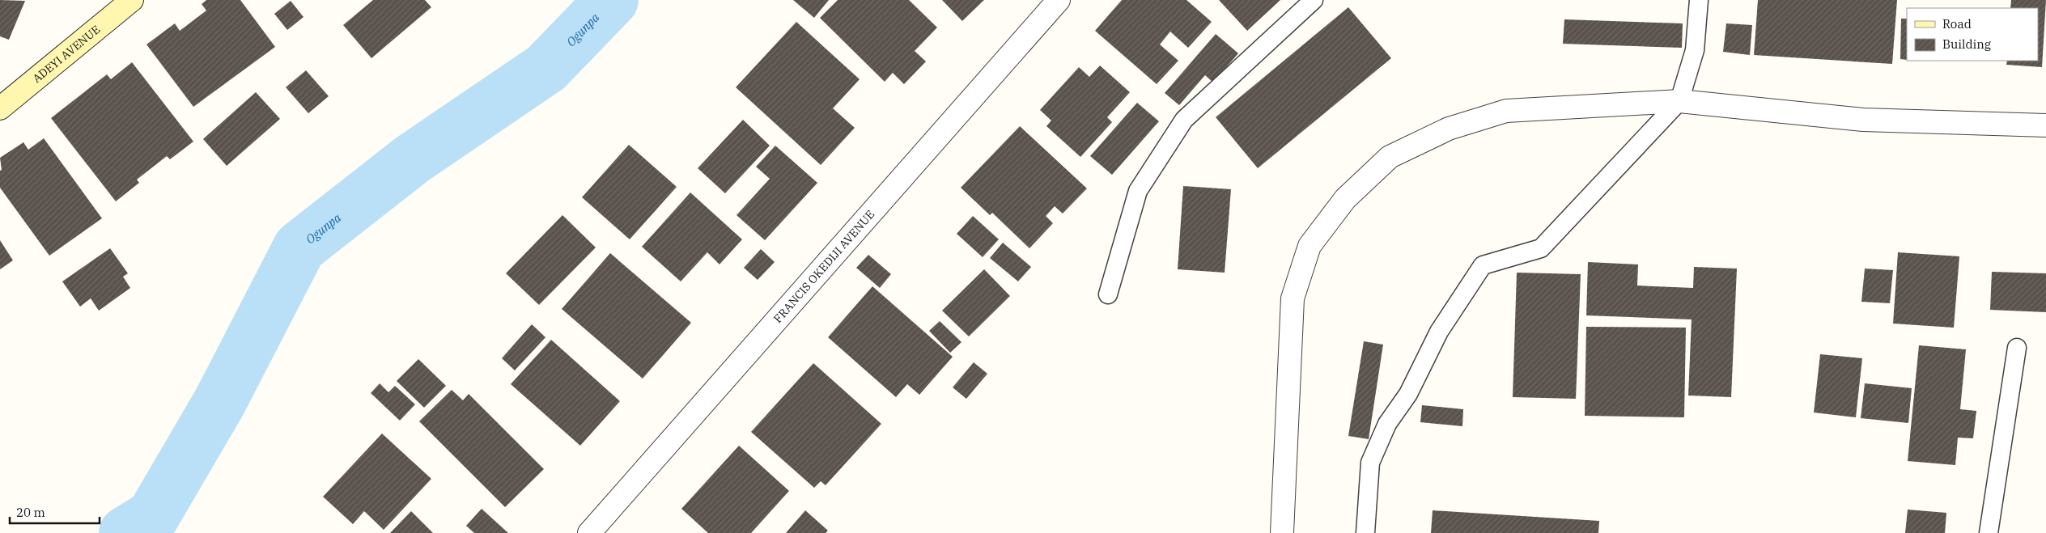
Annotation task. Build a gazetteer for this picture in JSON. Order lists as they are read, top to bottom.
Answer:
{
  "streets": {
    "street": ["ADEYI AVENUE", "FRANCIS OKEDIJI AVENUE"]
  },
  "water": ["Ogunpa"],
  "legend": ["Road", "Building"],
  "scale_bar": "20 m"
}
